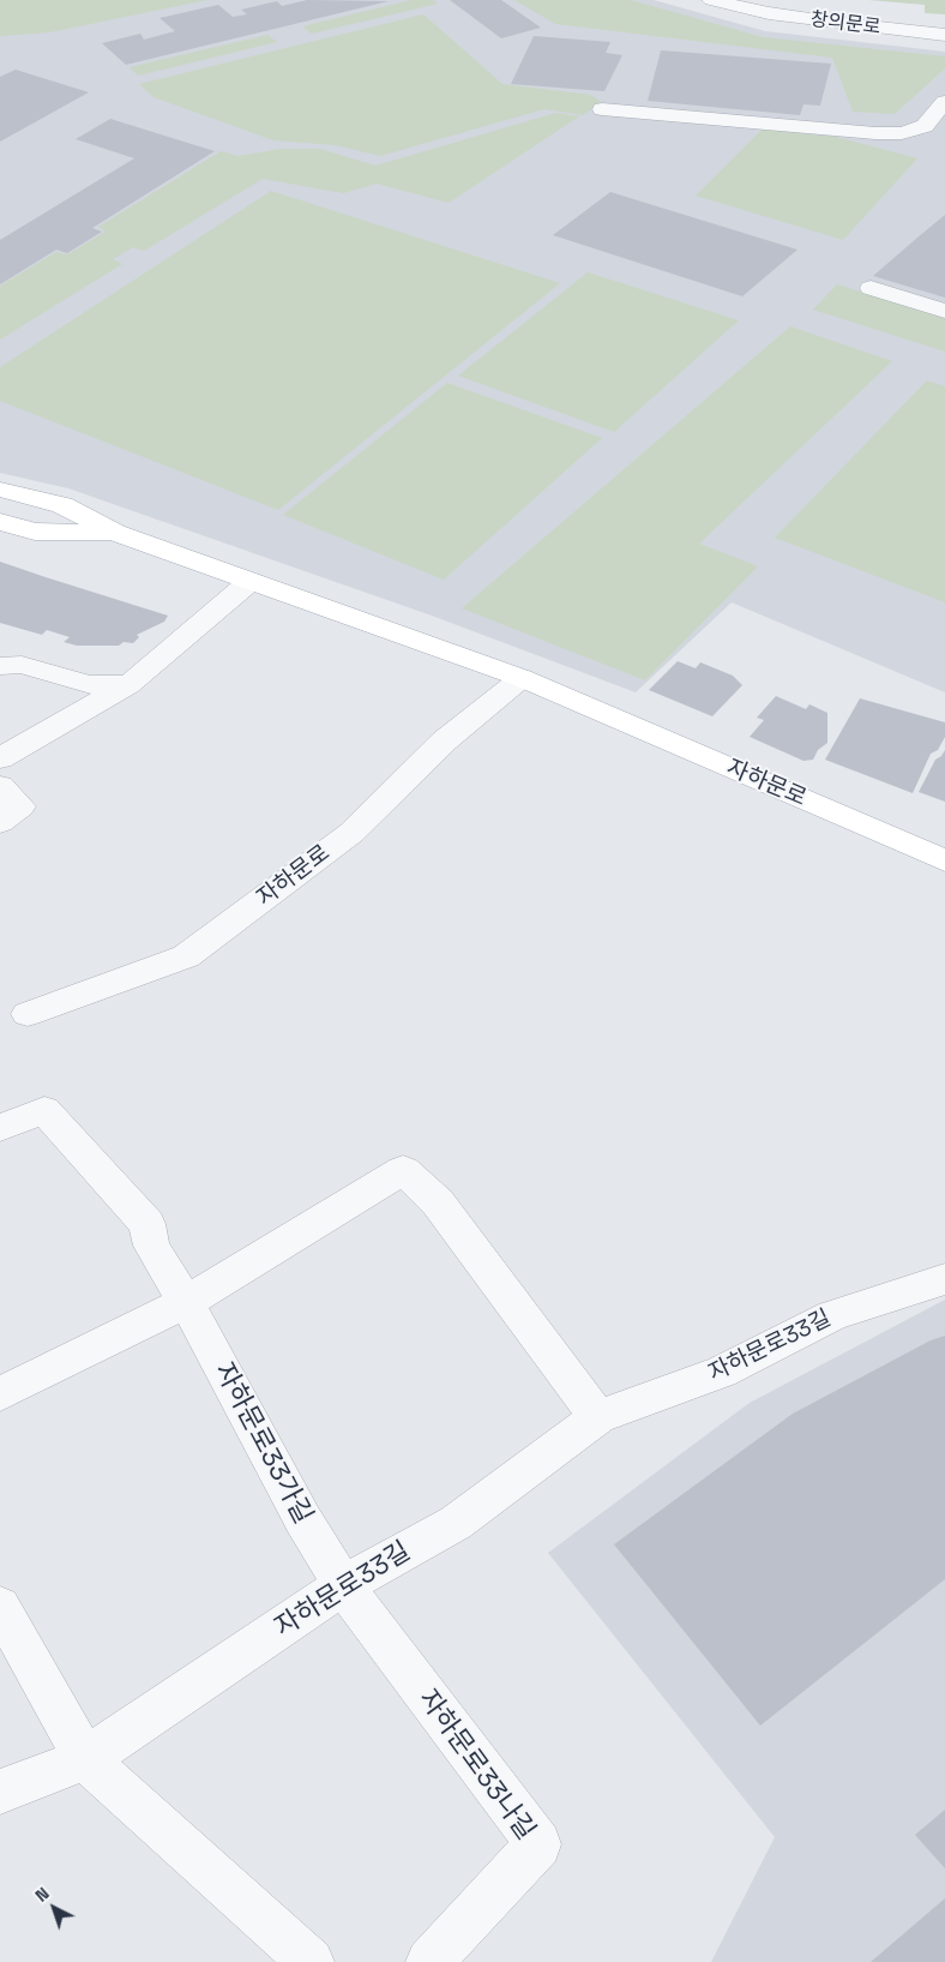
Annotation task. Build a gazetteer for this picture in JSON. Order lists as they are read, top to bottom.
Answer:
{
  "streets": {
    "main road": ["자하문로"],
    "street": [
      "창의문로",
      "자하문로33길",
      "자하문로33가길",
      "자하문로33나길"
    ]
  },
  "crossings": [
    ["자하문로33길", "자하문로33가길"],
    ["자하문로33길", "자하문로33나길"],
    ["자하문로33가길", "자하문로33나길"]
  ],
  "north": "top left"
}
